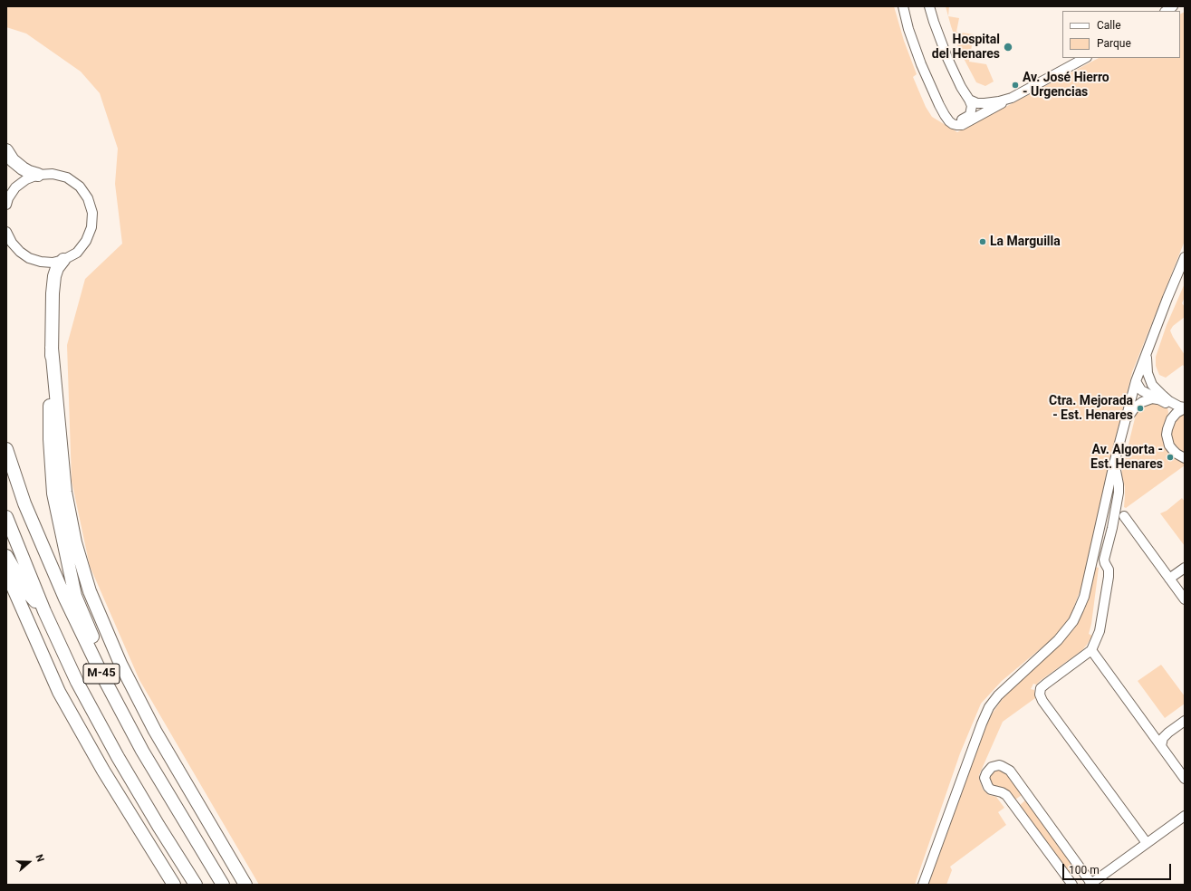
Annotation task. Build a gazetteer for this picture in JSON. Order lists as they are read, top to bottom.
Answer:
{
  "streets": {
    "highway": ["M-45"]
  },
  "places": [
    "Hospital del Henares",
    "Av. José Hierro - Urgencias",
    "La Marguilla",
    "Ctra. Mejorada - Est. Henares",
    "Av. Algorta - Est. Henares"
  ],
  "legend": ["Calle", "Parque"],
  "scale_bar": "100 m",
  "north": "right"
}
